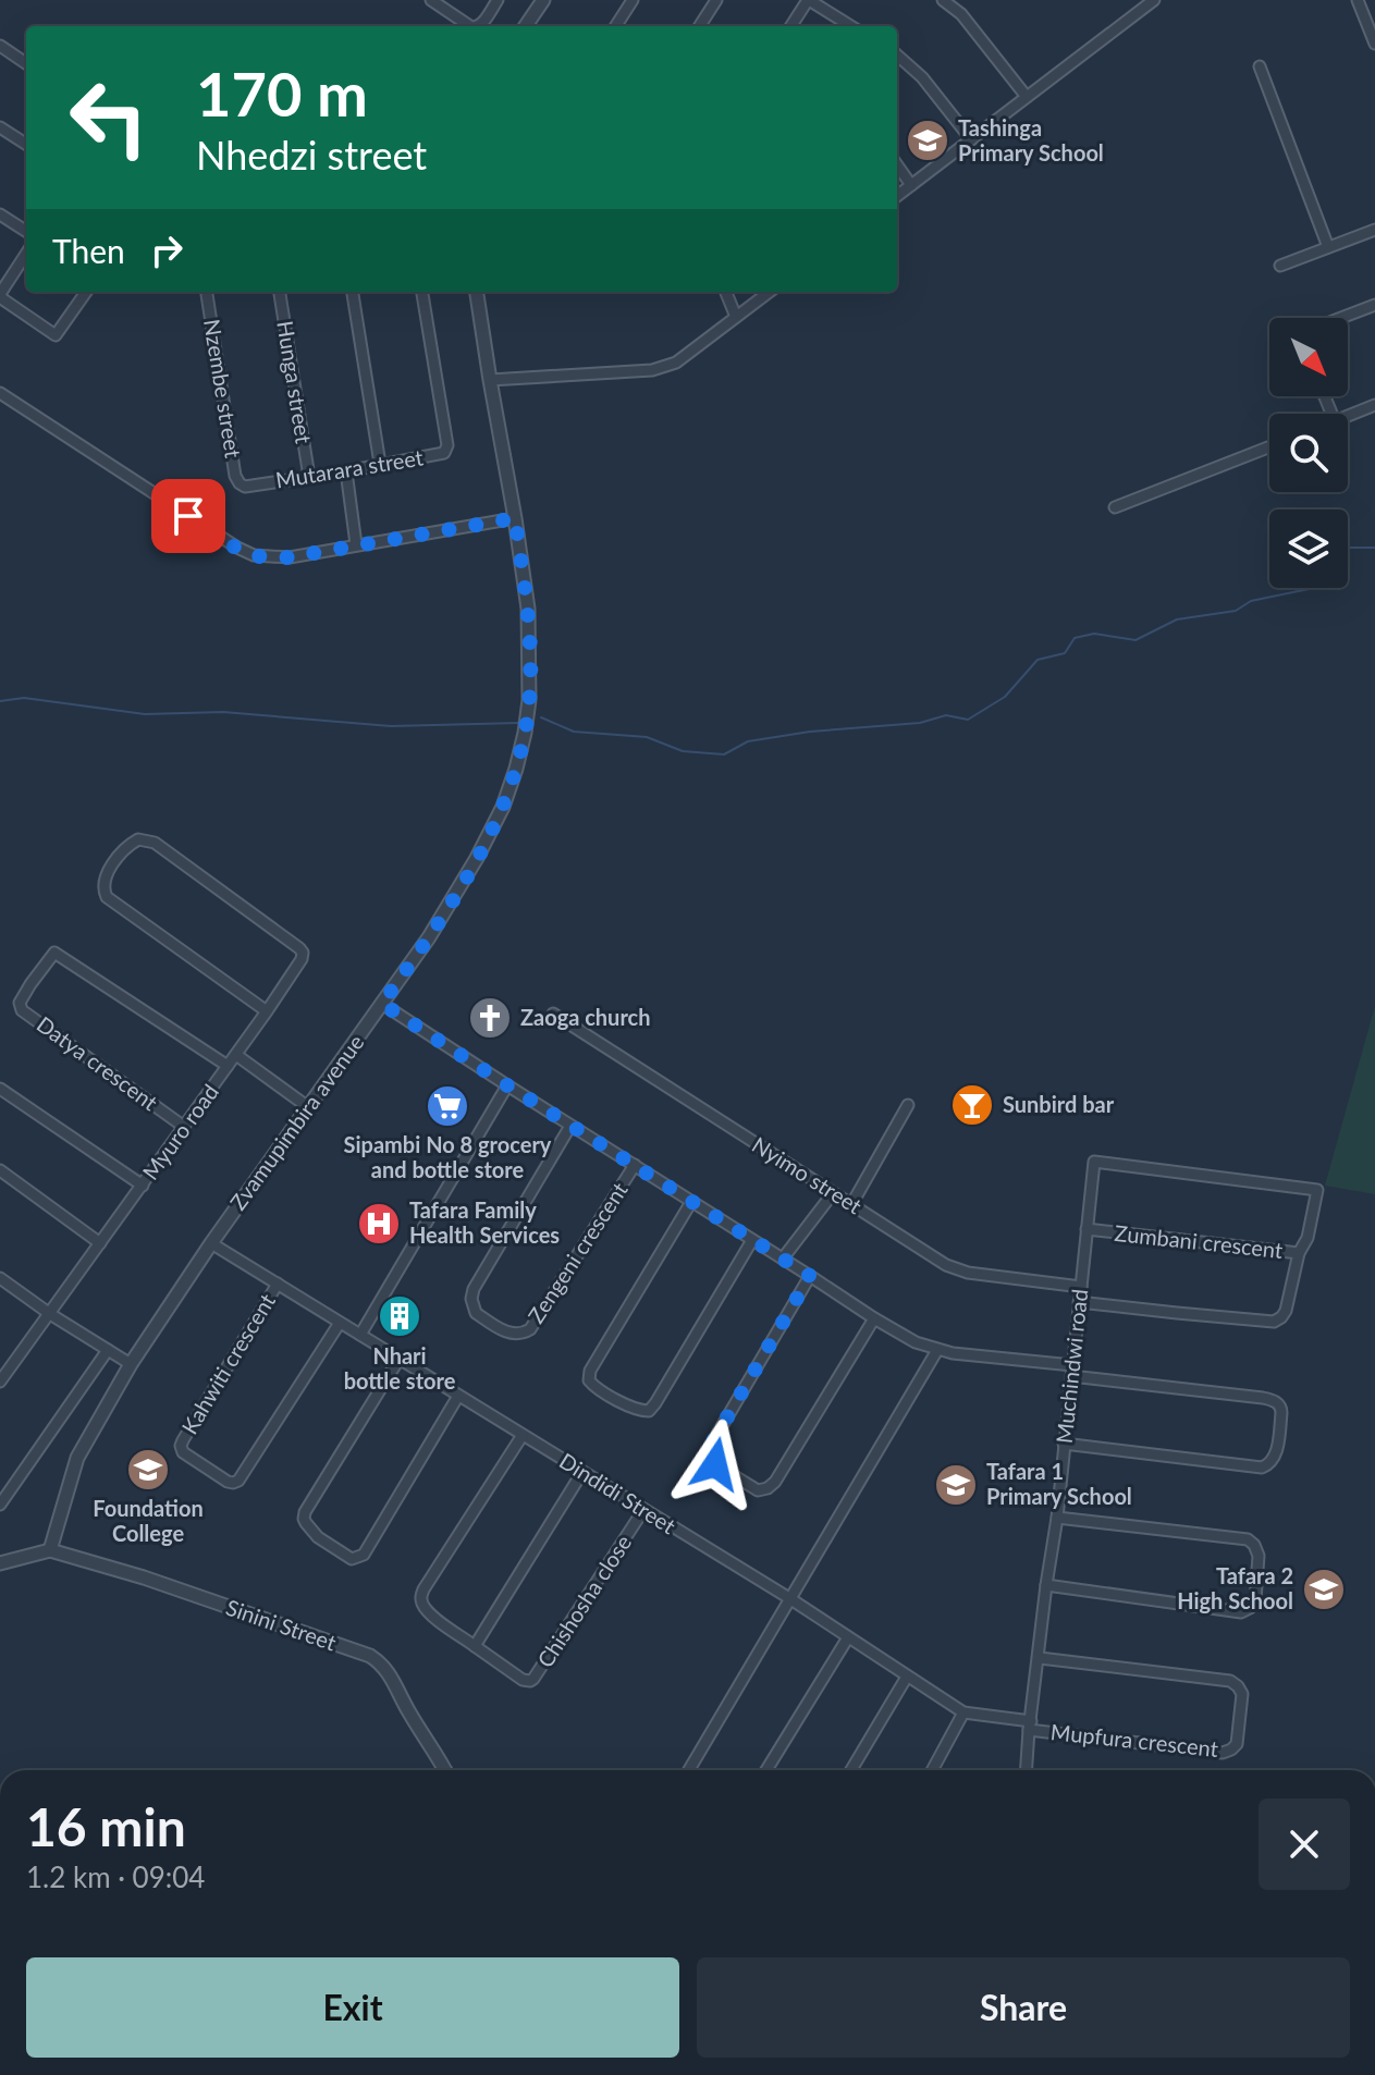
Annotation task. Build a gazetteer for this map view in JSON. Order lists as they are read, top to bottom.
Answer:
{
  "streets": {
    "street": [
      "Hunga street",
      "Nzembe street",
      "Mutarara street",
      "Datya crescent",
      "Zvamupimbira avenue",
      "Myuro road",
      "Nyimo street",
      "Zumbani crescent",
      "Zengeni crescent",
      "Kahwiti crescent",
      "Muchindwi road",
      "Dindidi Street",
      "Chishosha close",
      "Sinini Street",
      "Mupfura crescent"
    ]
  },
  "crossings": [
    ["Hunga street", "Mutarara street"],
    ["Nzembe street", "Mutarara street"],
    ["Datya crescent", "Myuro road"],
    ["Zvamupimbira avenue", "Dindidi Street"],
    ["Zvamupimbira avenue", "Sinini Street"],
    ["Nyimo street", "Muchindwi road"],
    ["Zumbani crescent", "Muchindwi road"],
    ["Kahwiti crescent", "Dindidi Street"],
    ["Muchindwi road", "Dindidi Street"],
    ["Muchindwi road", "Mupfura crescent"],
    ["Dindidi Street", "Chishosha close"],
    ["Dindidi Street", "Mupfura crescent"]
  ],
  "places": {
    "school or university": [
      "Tashinga Primary School",
      "Foundation College",
      "Tafara 1 Primary School",
      "Tafara 2 High School"
    ],
    "church": ["Zaoga church"],
    "bar": ["Sunbird bar"],
    "supermarket": ["Sipambi No 8 grocery and bottle store"],
    "hospital": ["Tafara Family Health Services"],
    "building": ["Nhari bottle store"]
  },
  "north": "bottom right",
  "page": {
    "turn": ["170 m", "Nhedzi street"],
    "then": "Then",
    "heading": ["16 min", "1.2 km · 09:04"],
    "buttons": ["Exit", "Share"]
  }
}
